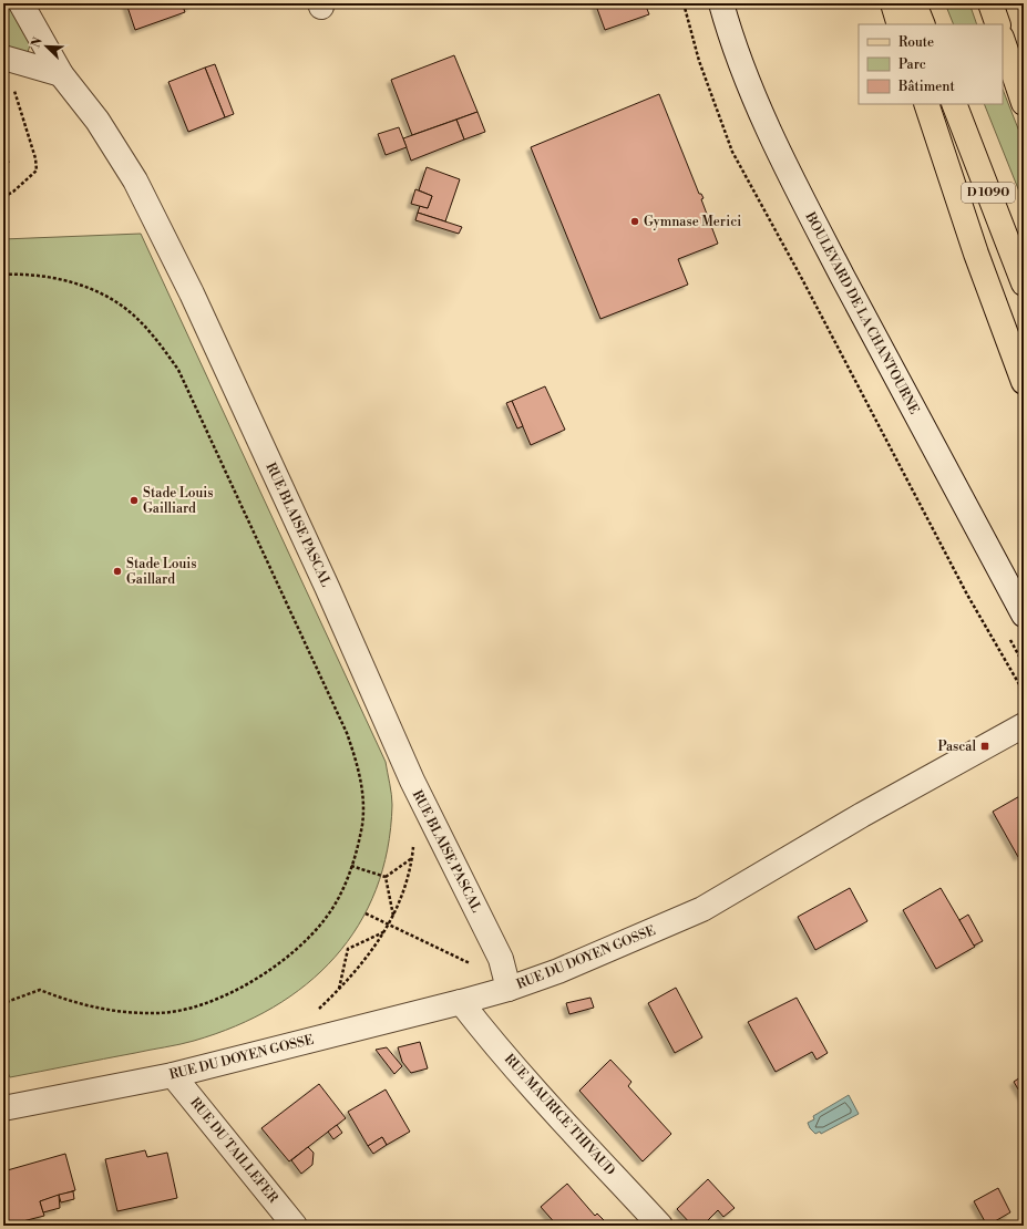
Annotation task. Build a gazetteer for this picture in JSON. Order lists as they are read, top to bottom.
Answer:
{
  "streets": {
    "main road": ["D 1090"],
    "street": [
      "BOULEVARD DE LA CHANTOURNE",
      "RUE BLAISE PASCAL",
      "RUE DU DOYEN GOSSE",
      "RUE MAURICE THIVAUD",
      "RUE DU TAILLEFER"
    ]
  },
  "crossings": [
    ["RUE BLAISE PASCAL", "RUE DU DOYEN GOSSE"],
    ["RUE DU DOYEN GOSSE", "RUE MAURICE THIVAUD"],
    ["RUE DU DOYEN GOSSE", "RUE DU TAILLEFER"]
  ],
  "places": {
    "other": ["Gymnase Merici", "Stade Louis Gailliard", "Stade Louis Gaillard"],
    "transit": ["Pascal"]
  },
  "legend": ["Route", "Parc", "Bâtiment"],
  "north": "top left"
}
